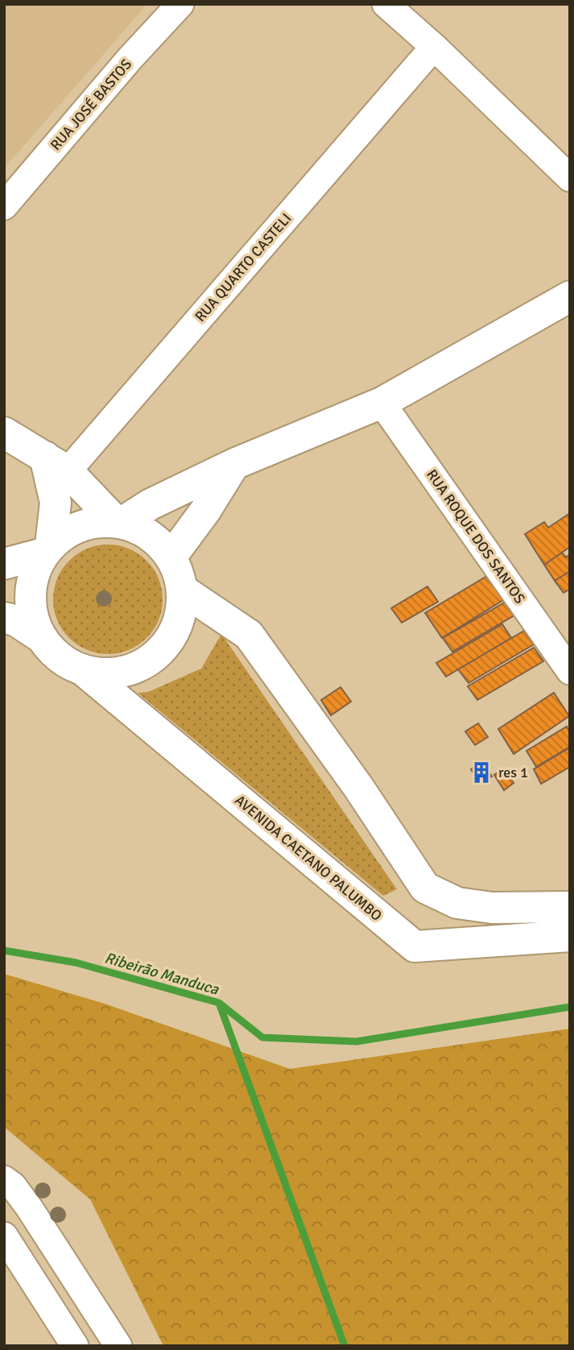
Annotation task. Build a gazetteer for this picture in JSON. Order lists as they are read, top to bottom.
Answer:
{
  "streets": {
    "main road": ["AVENIDA CAETANO PALUMBO"],
    "street": ["RUA JOSÉ BASTOS", "RUA QUARTO CASTELI", "RUA ROQUE DOS SANTOS"]
  },
  "water": ["Ribeirão Manduca"],
  "places": {
    "building": ["res 1"]
  }
}
